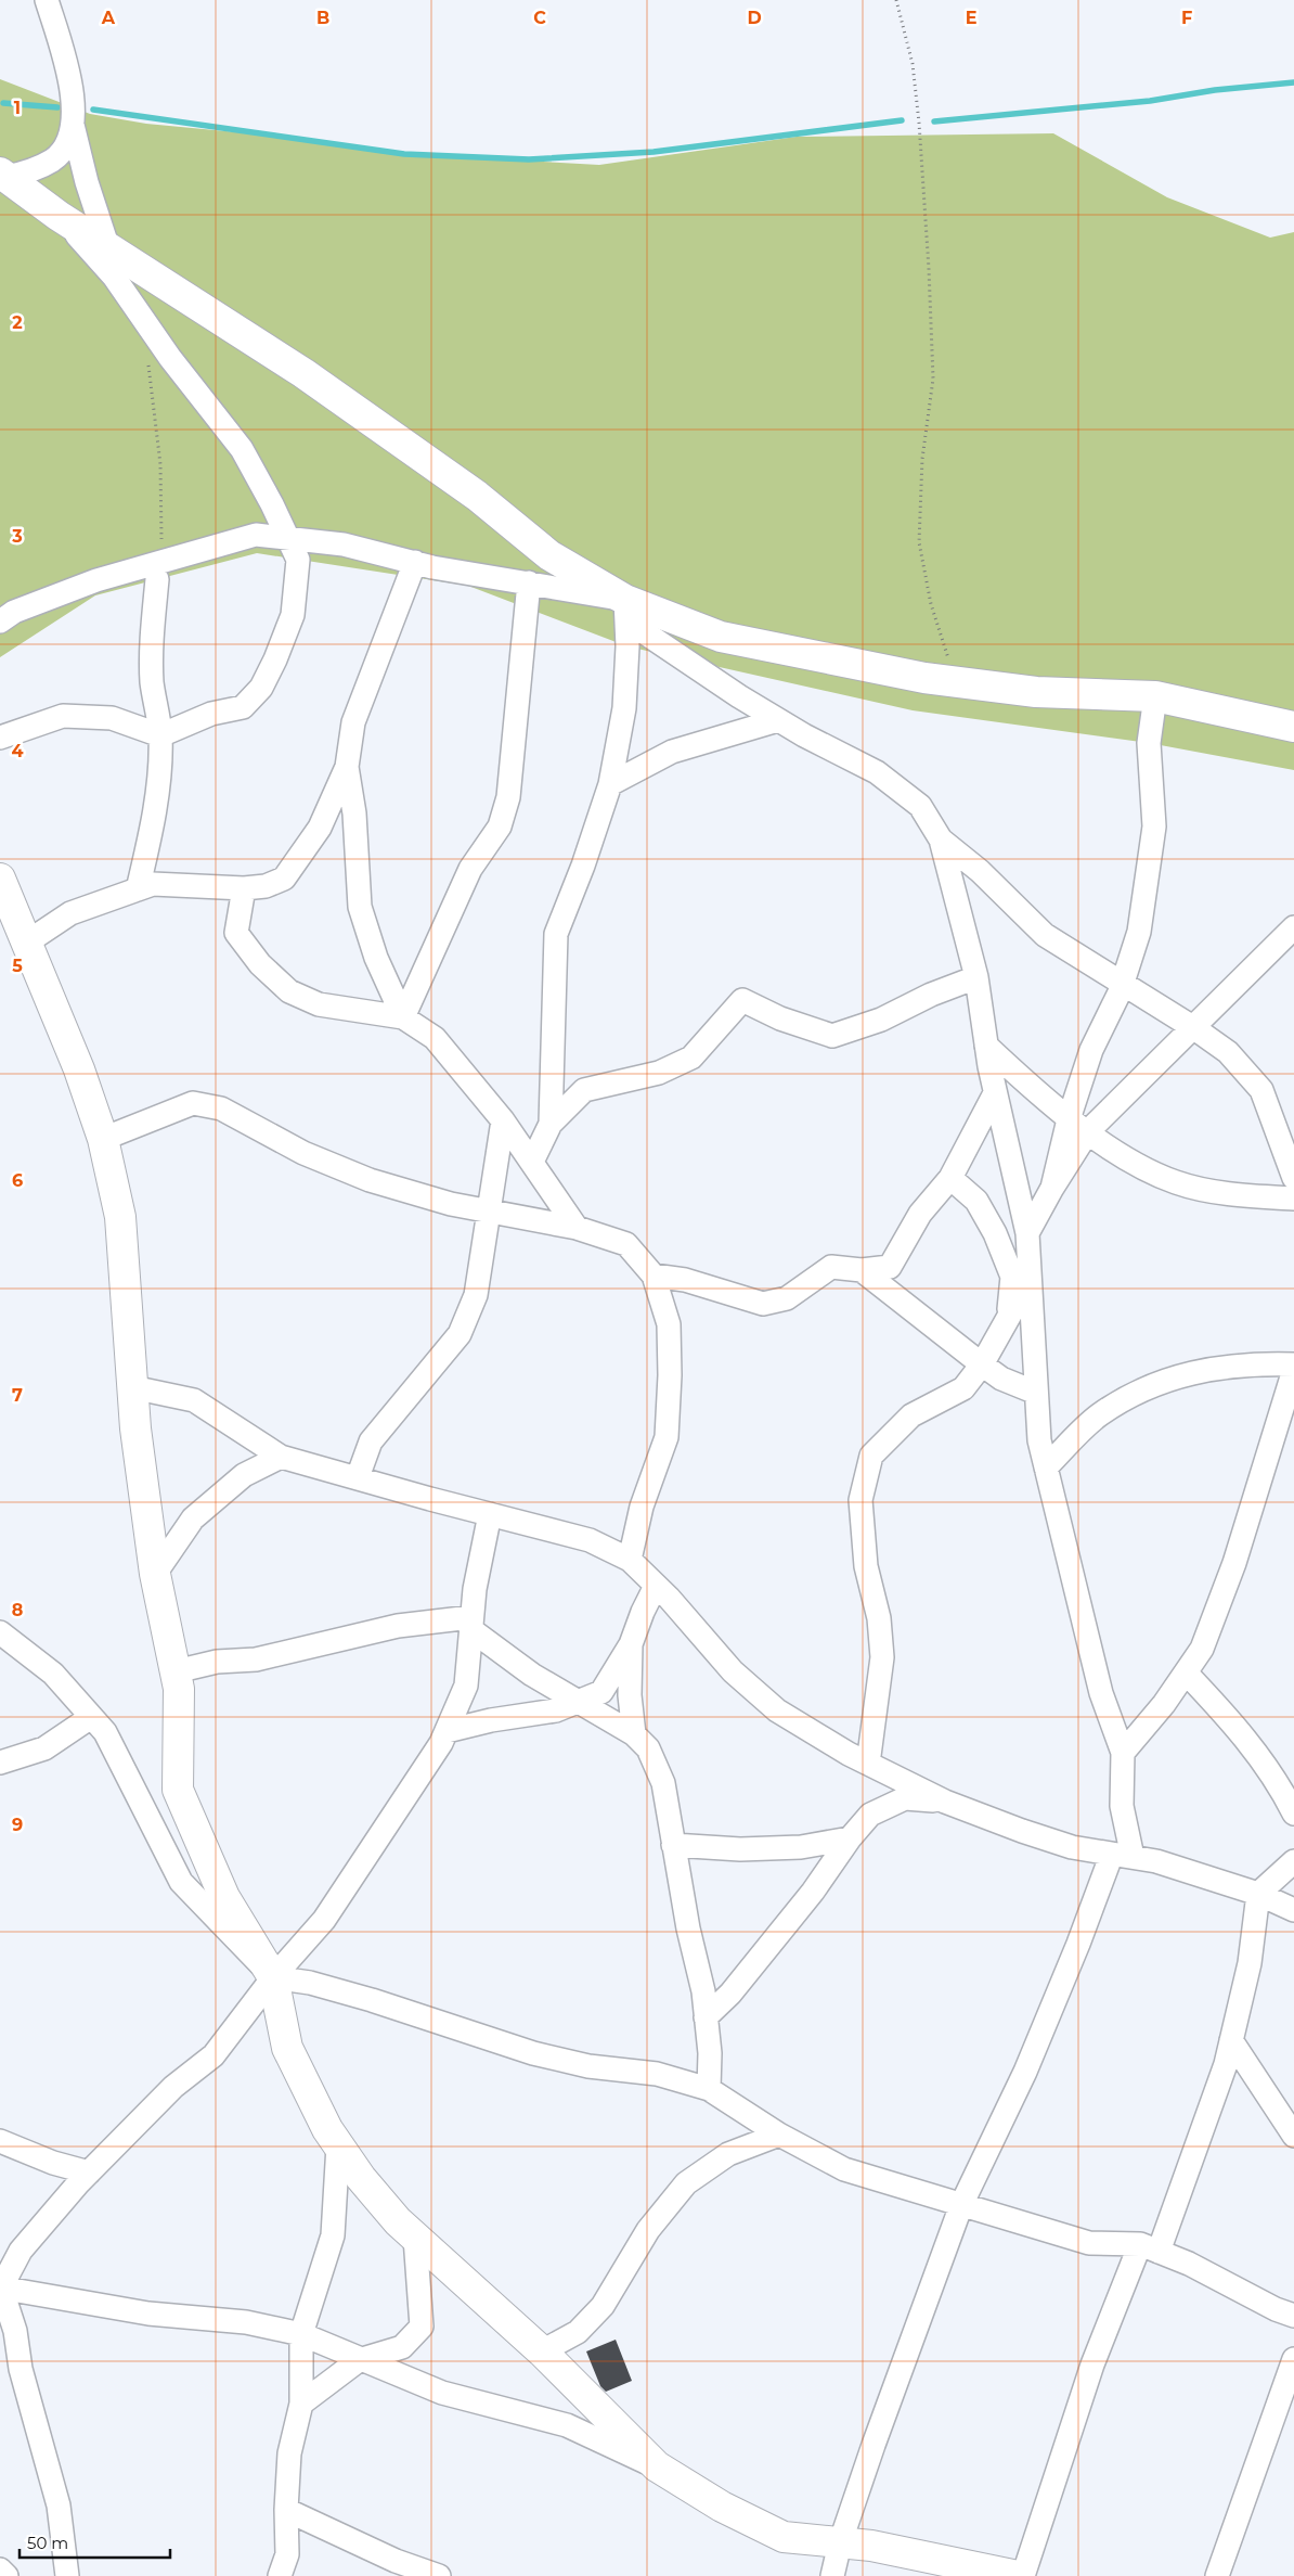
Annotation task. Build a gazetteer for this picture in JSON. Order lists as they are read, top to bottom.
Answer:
{
  "scale_bar": "50 m",
  "grid": {
    "columns": [
      "A",
      "B",
      "C",
      "D",
      "E",
      "F"
    ],
    "rows": [
      "1",
      "2",
      "3",
      "4",
      "5",
      "6",
      "7",
      "8",
      "9"
    ]
  }
}
